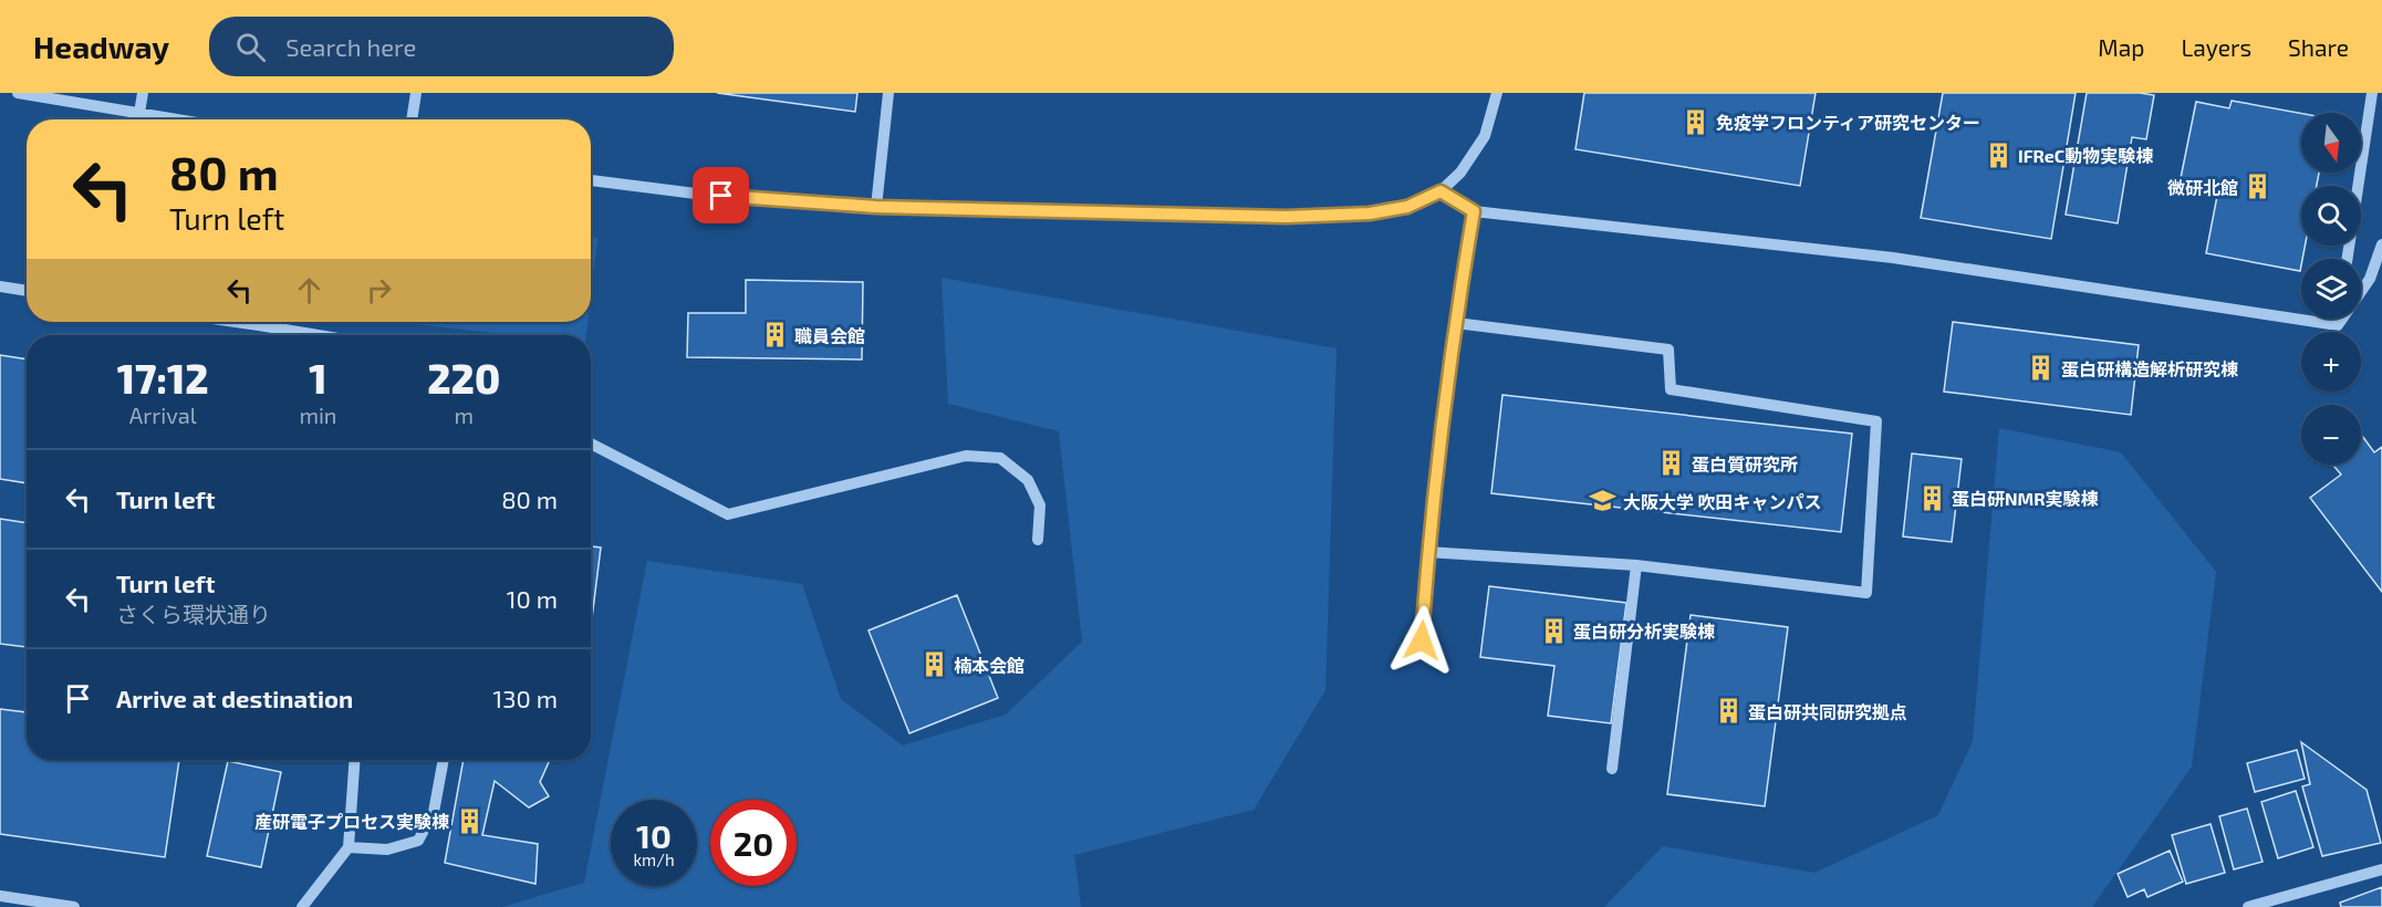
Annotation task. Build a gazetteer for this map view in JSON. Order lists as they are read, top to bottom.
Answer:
{
  "places": {
    "building": [
      "免疫学フロンティア研究センター",
      "IFReC動物実験棟",
      "微研北館",
      "職員会館",
      "蛋白研構造解析研究棟",
      "蛋白質研究所",
      "蛋白研NMR実験棟",
      "蛋白研分析実験棟",
      "楠本会館",
      "蛋白研共同研究拠点",
      "産研電子プロセス実験棟"
    ],
    "school or university": ["大阪大学 吹田キャンパス"]
  },
  "north": "bottom",
  "page": {
    "header": "Headway",
    "search": "Search here",
    "nav": ["Map", "Layers", "Share"],
    "map_buttons": ["+", "−"],
    "turn": ["80 m", "Turn left"],
    "eta": [
      "17:12",
      "Arrival",
      "1",
      "min",
      "220",
      "m"
    ],
    "list": [
      {
        "name": "Turn left",
        "value": "80 m"
      },
      {
        "name": "Turn left",
        "note": "さくら環状通り",
        "value": "10 m"
      },
      {
        "name": "Arrive at destination",
        "value": "130 m"
      }
    ],
    "speed": "10 km/h",
    "limit": "20"
  }
}
